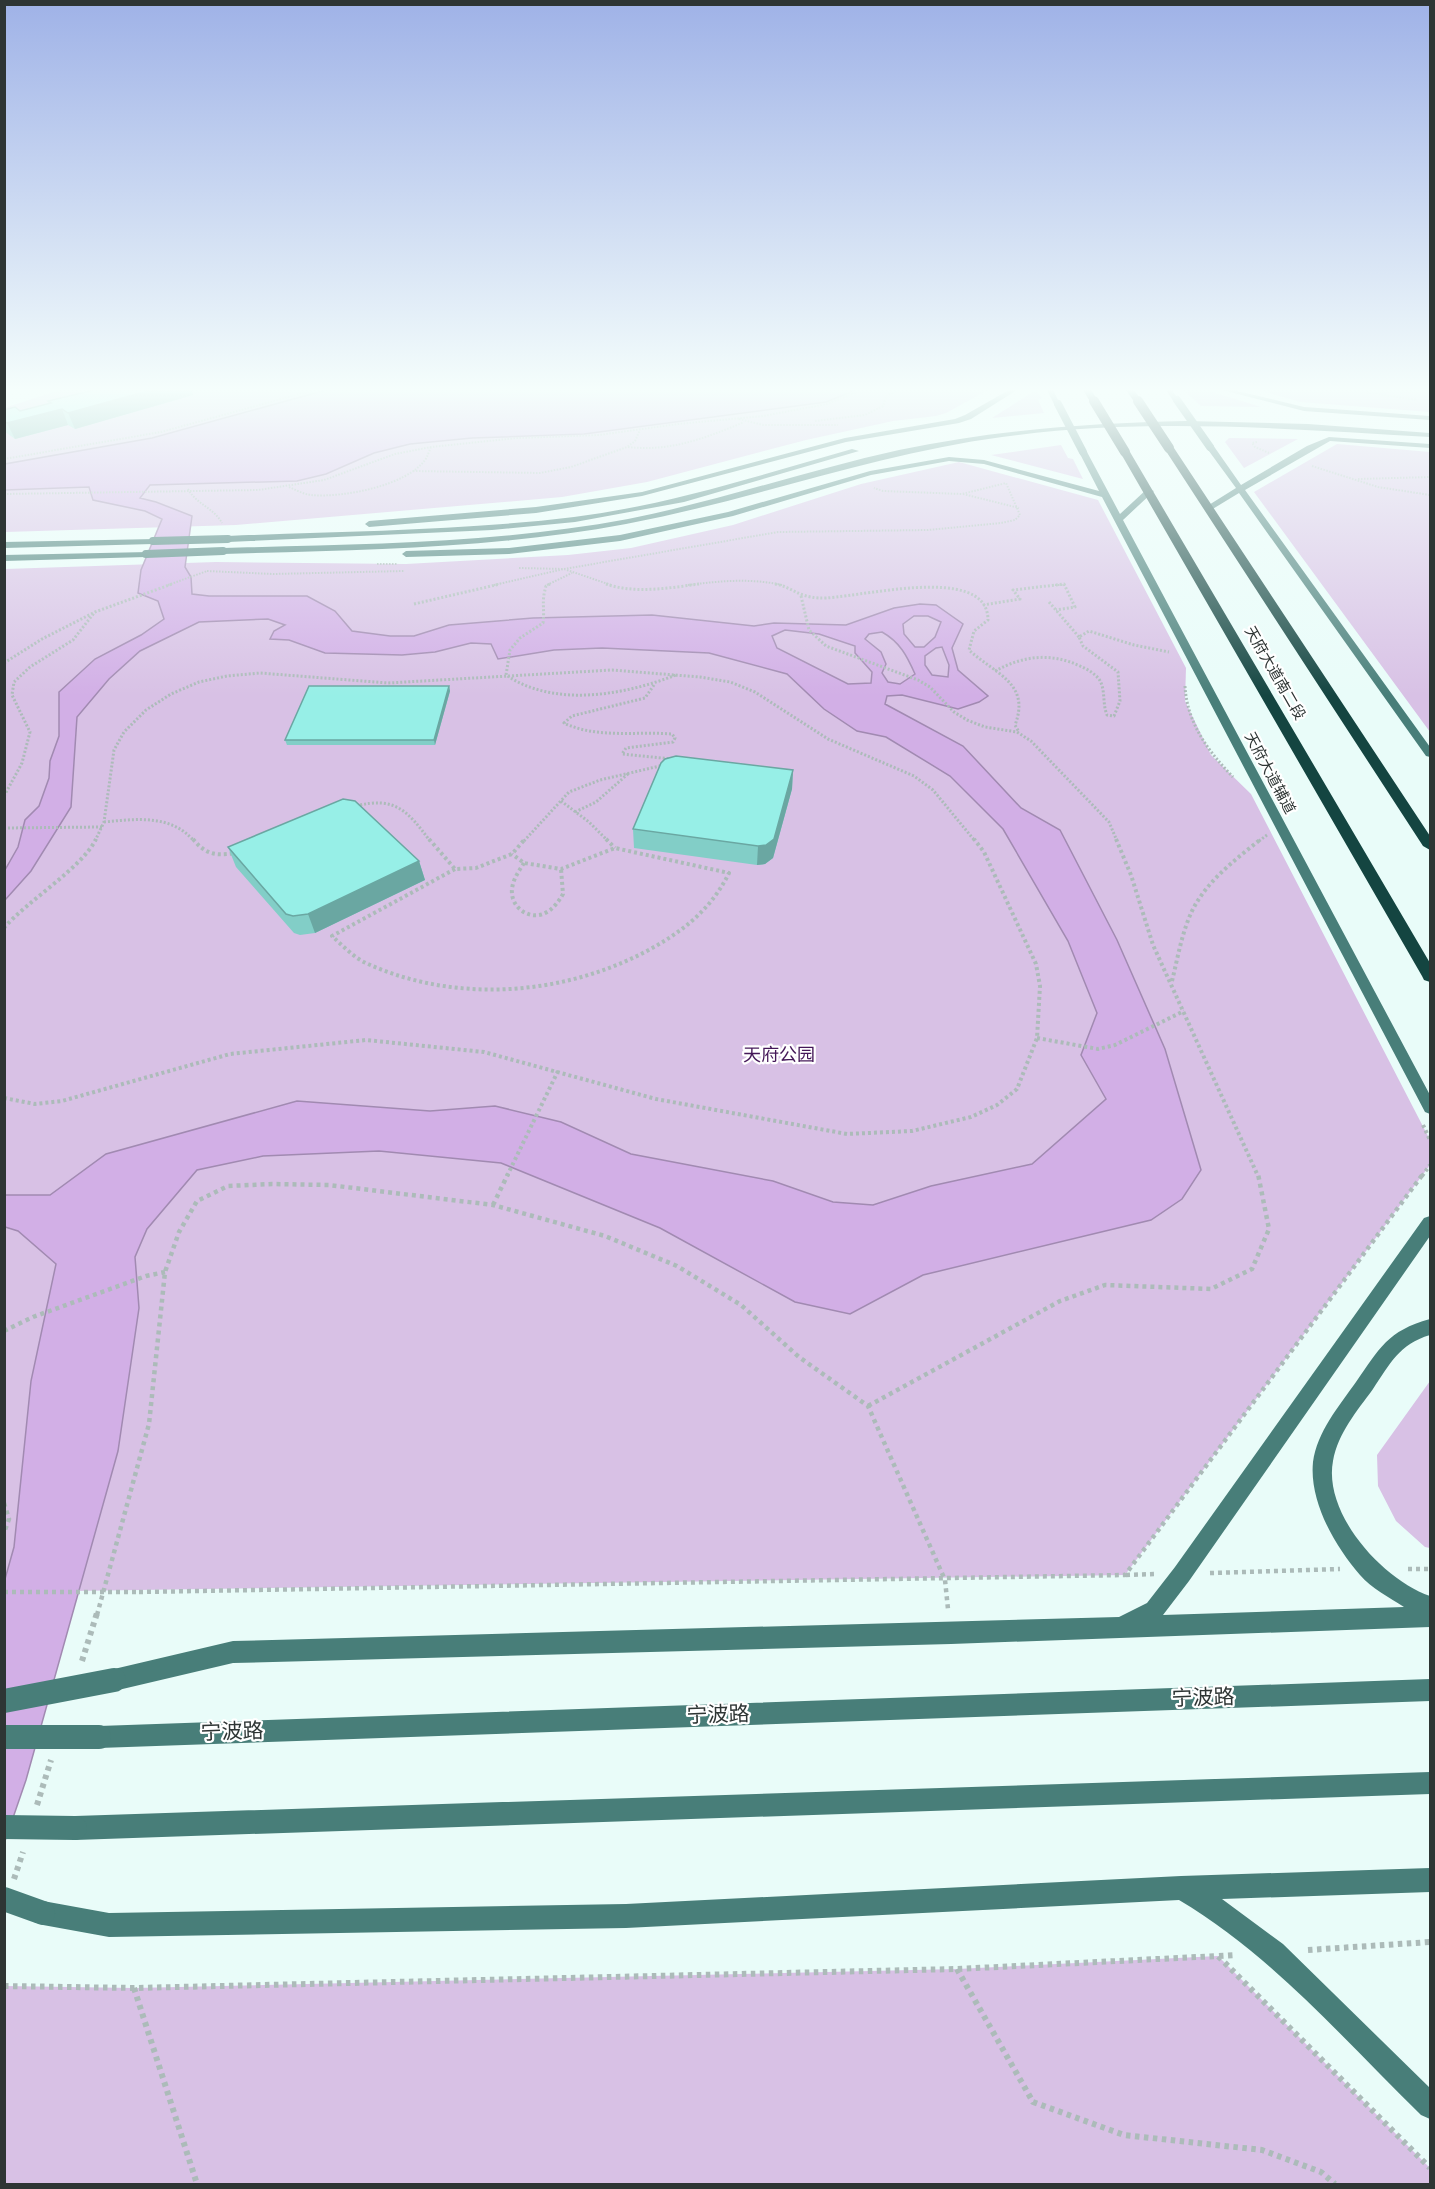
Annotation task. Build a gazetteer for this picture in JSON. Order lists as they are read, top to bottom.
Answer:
{
  "streets": {
    "highway": ["天府大道南二段"],
    "main road": ["天府大道辅道", "宁波路"]
  },
  "parks": ["天府公园"]
}
